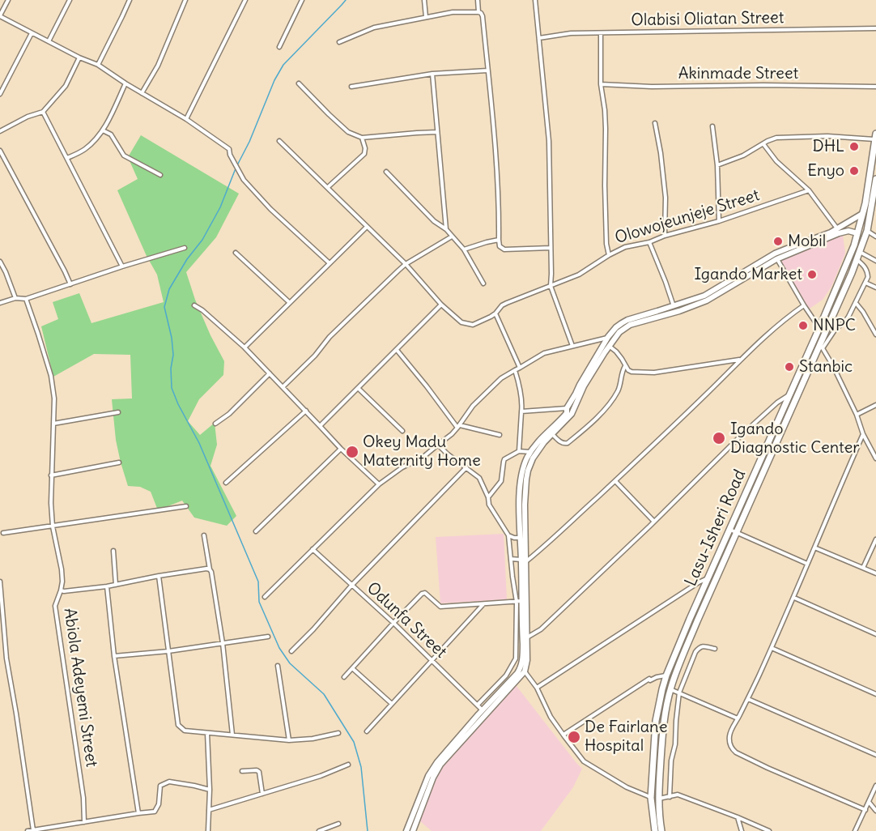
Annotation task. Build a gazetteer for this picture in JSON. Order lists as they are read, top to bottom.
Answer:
{
  "streets": {
    "main road": ["Lasu-Isheri Road"],
    "street": [
      "Olabisi Oliatan Street",
      "Akinmade Street",
      "Olowojeunjeje Street",
      "Odunfa Street",
      "Abiola Adeyemi Street"
    ]
  },
  "places": [
    "DHL",
    "Enyo",
    "Mobil",
    "Igando Market",
    "NNPC",
    "Stanbic",
    "Igando Diagnostic Center",
    "Okey Madu Maternity Home",
    "De Fairlane Hospital"
  ]
}
